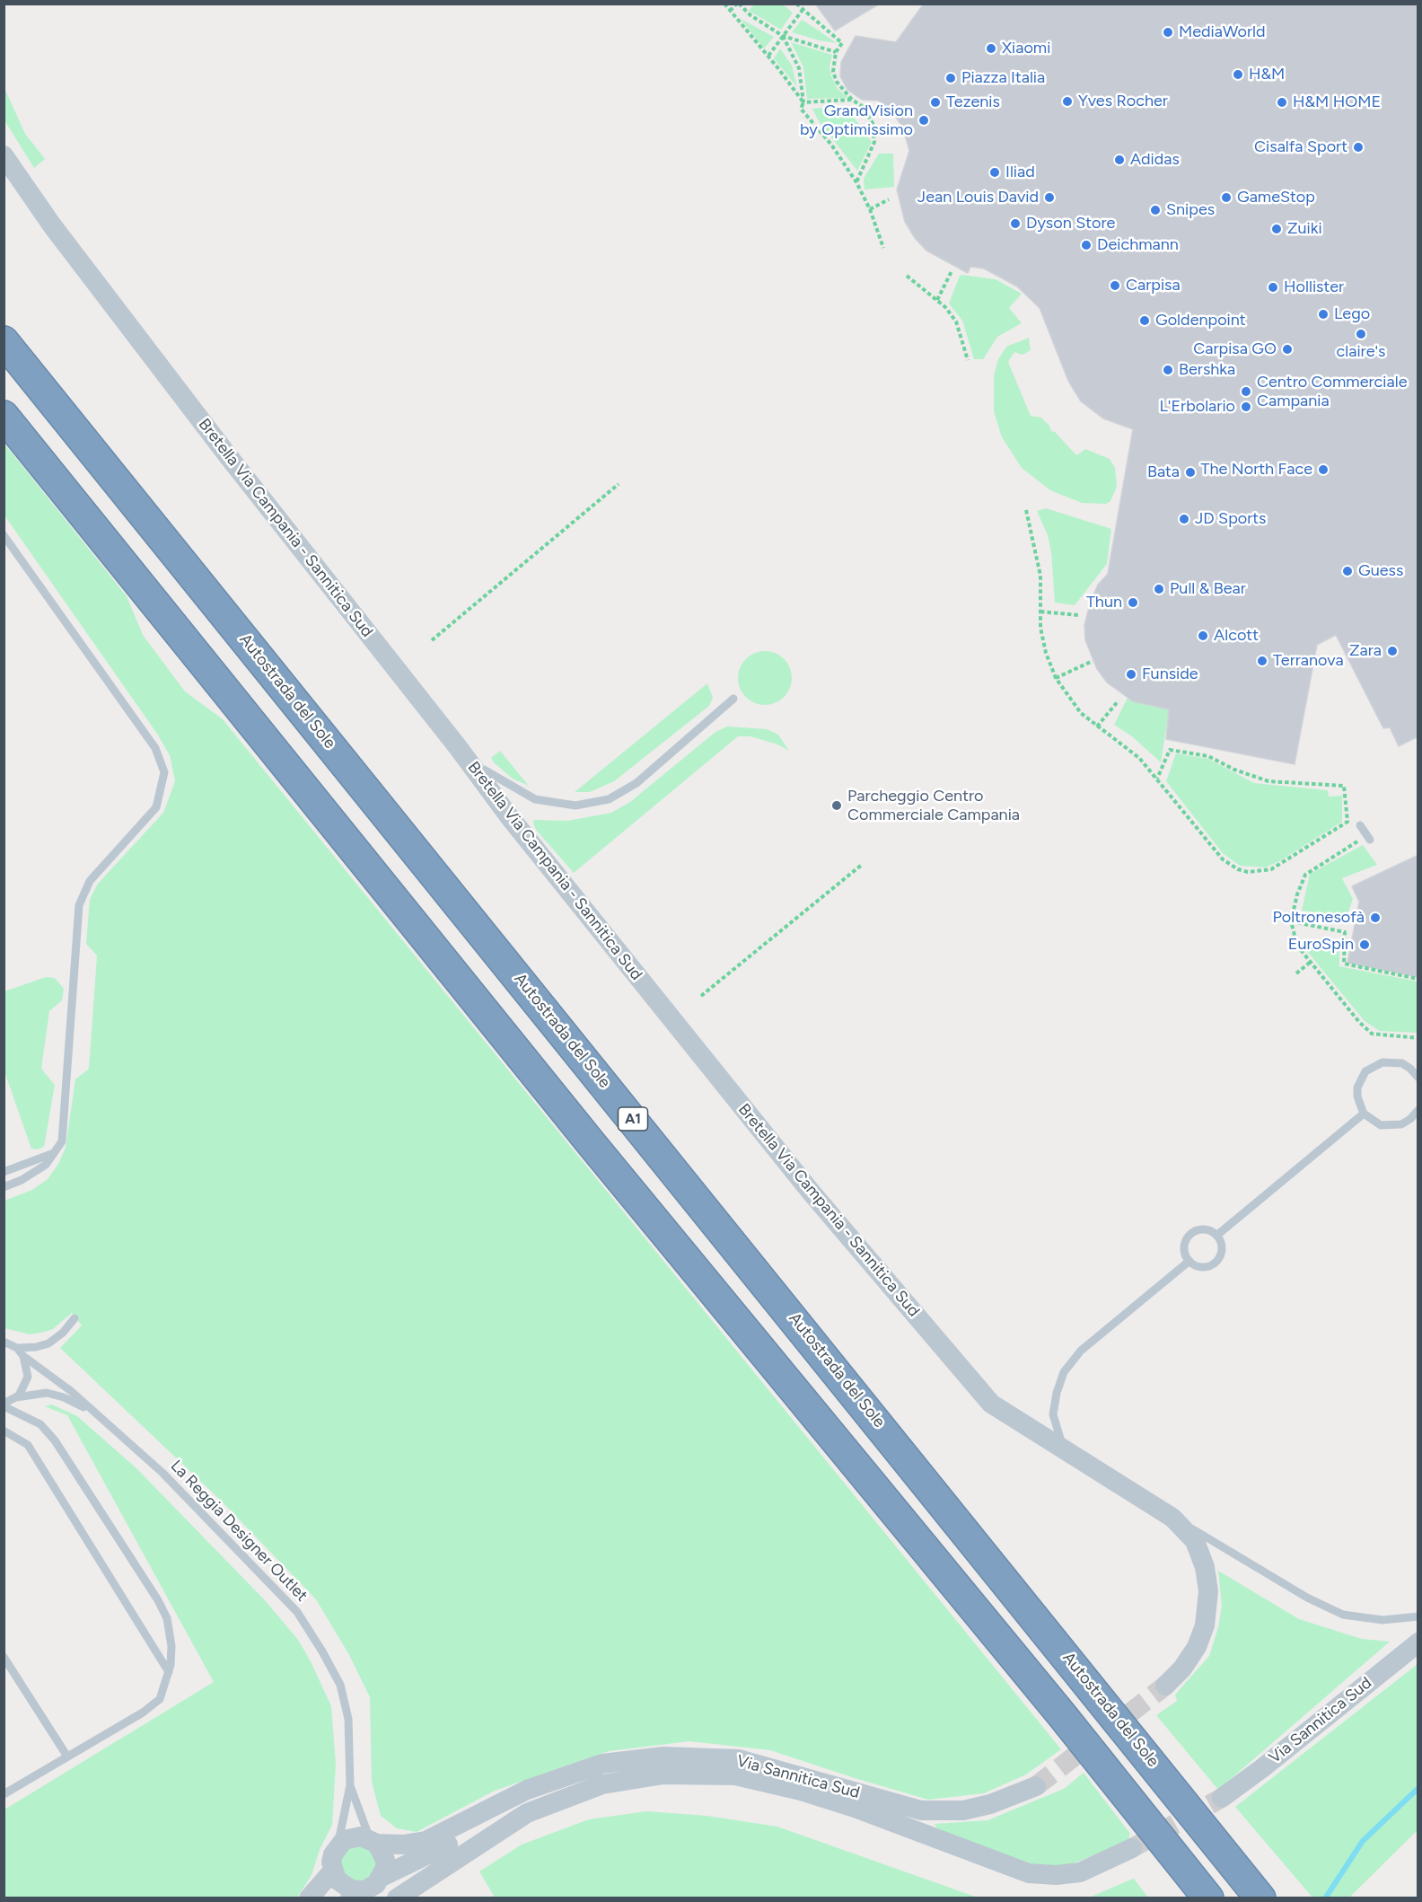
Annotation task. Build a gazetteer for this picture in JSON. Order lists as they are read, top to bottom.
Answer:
{
  "streets": {
    "highway": ["Autostrada del Sole", "A1"],
    "street": ["Bretella Via Campania - Sannitica Sud", "Via Sannitica Sud"],
    "lane": ["La Reggia Designer Outlet"]
  },
  "crossings": [
    ["La Reggia Designer Outlet", "Via Sannitica Sud"]
  ],
  "places": [
    "MediaWorld",
    "Xiaomi",
    "H&M",
    "Piazza Italia",
    "Yves Rocher",
    "Tezenis",
    "H&M HOME",
    "GrandVision by Optimissimo",
    "Cisalfa Sport",
    "Adidas",
    "Iliad",
    "Jean Louis David",
    "GameStop",
    "Snipes",
    "Dyson Store",
    "Zuiki",
    "Deichmann",
    "Carpisa",
    "Hollister",
    "Lego",
    "Goldenpoint",
    "claire's",
    "Carpisa GO",
    "Bershka",
    "Centro Commerciale Campania",
    "L'Erbolario",
    "The North Face",
    "Bata",
    "JD Sports",
    "Guess",
    "Pull & Bear",
    "Thun",
    "Alcott",
    "Zara",
    "Terranova",
    "Funside",
    "Parcheggio Centro Commerciale Campania",
    "Poltronesofà",
    "EuroSpin"
  ]
}
